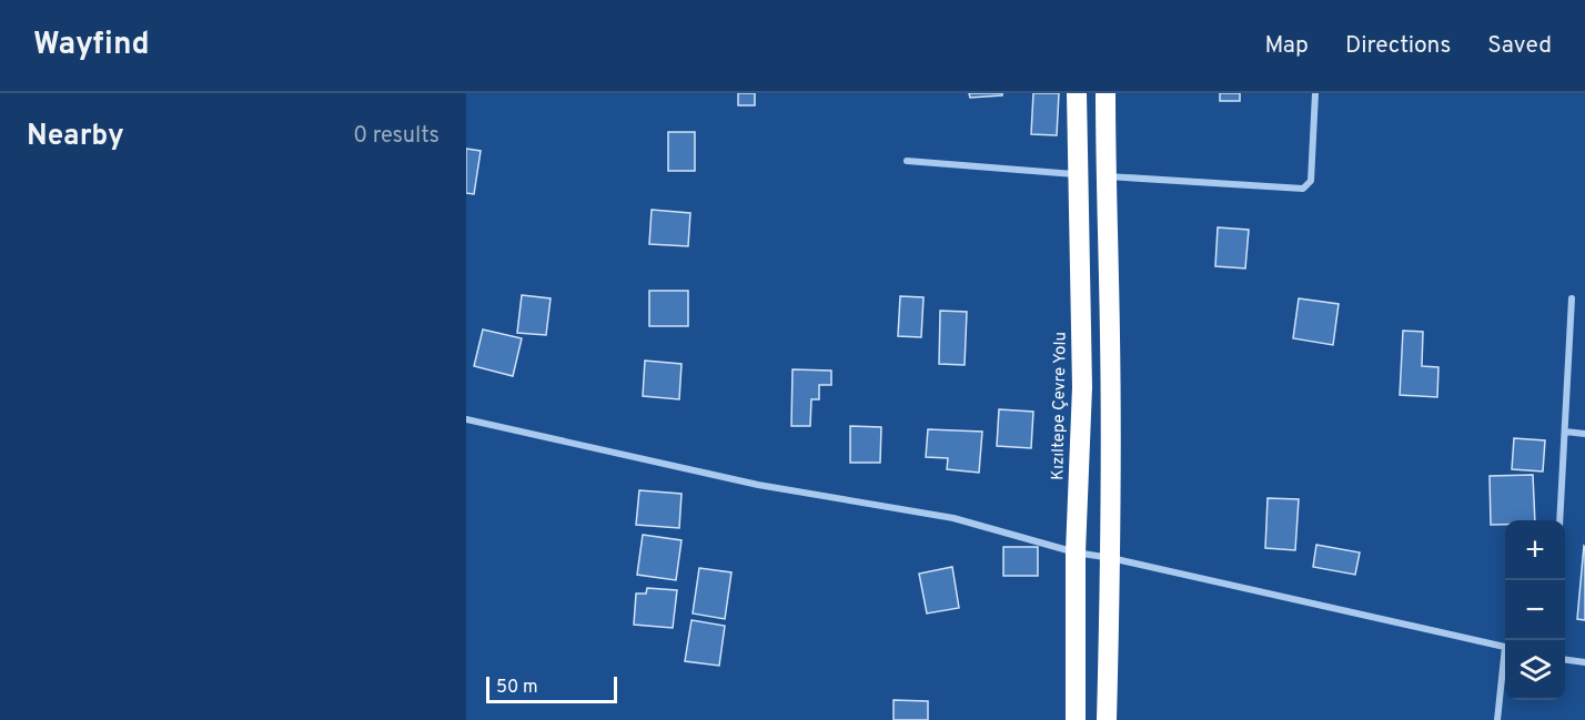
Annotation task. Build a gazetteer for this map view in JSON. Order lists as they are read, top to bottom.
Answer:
{
  "streets": {
    "highway": ["Kızıltepe Çevre Yolu"]
  },
  "scale_bar": "50 m",
  "page": {
    "header": "Wayfind",
    "nav": ["Map", "Directions", "Saved"],
    "heading": ["Nearby", "0 results"],
    "map_buttons": ["+", "−"],
    "scale": "50 m"
  }
}
